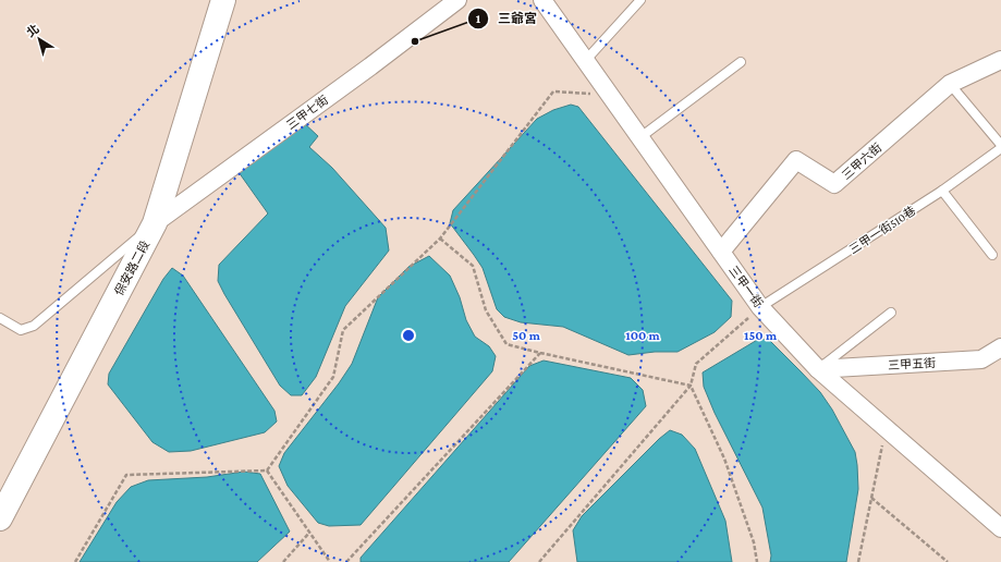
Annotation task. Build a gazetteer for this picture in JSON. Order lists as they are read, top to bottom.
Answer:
{
  "streets": {
    "street": [
      "三甲七街",
      "三甲六街",
      "保安路二段",
      "三甲一街",
      "三甲五街"
    ],
    "lane": ["三甲一街510巷"]
  },
  "crossings": [
    ["三甲七街", "保安路二段"],
    ["三甲六街", "三甲一街"],
    ["三甲一街510巷", "三甲一街"],
    ["三甲一街", "三甲五街"]
  ],
  "places": ["三爺宮"],
  "north": "top left",
  "rings": ["50 m", "100 m", "150 m"]
}
